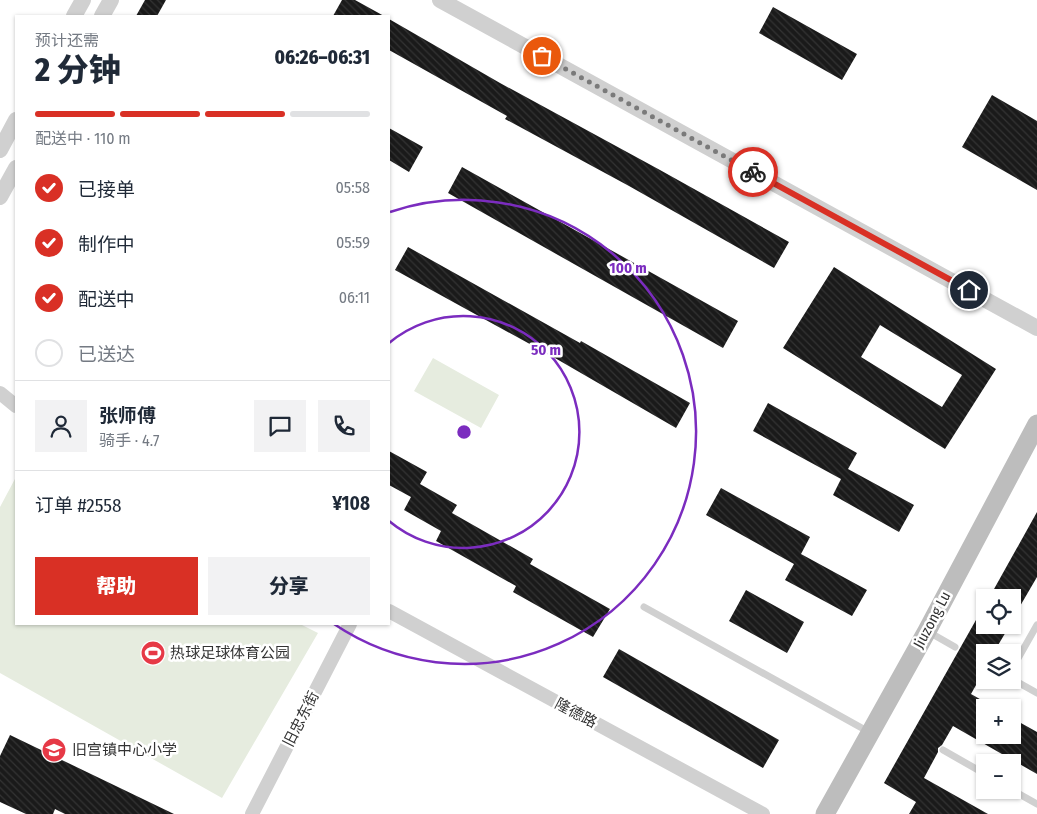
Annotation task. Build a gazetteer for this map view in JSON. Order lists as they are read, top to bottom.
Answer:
{
  "streets": {
    "main road": ["Jiuzong Lu"],
    "street": ["隆德路", "旧忠东街"]
  },
  "places": {
    "sports": ["热球足球体育公园"],
    "school or university": ["旧宫镇中心小学"]
  },
  "page": {
    "heading": ["2 分钟", "预计还需", "06:26–06:31"],
    "panel": [
      "张师傅",
      "骑手 · 4.7",
      "订单 #2558",
      "¥108"
    ],
    "bar": "配送中 · 110 m",
    "list": [
      ["已接单", "05:58"],
      ["制作中", "05:59"],
      ["配送中", "06:11"],
      "已送达"
    ],
    "buttons": ["帮助", "分享"],
    "map_buttons": ["+", "−"]
  },
  "rings": ["100 m", "50 m"]
}
